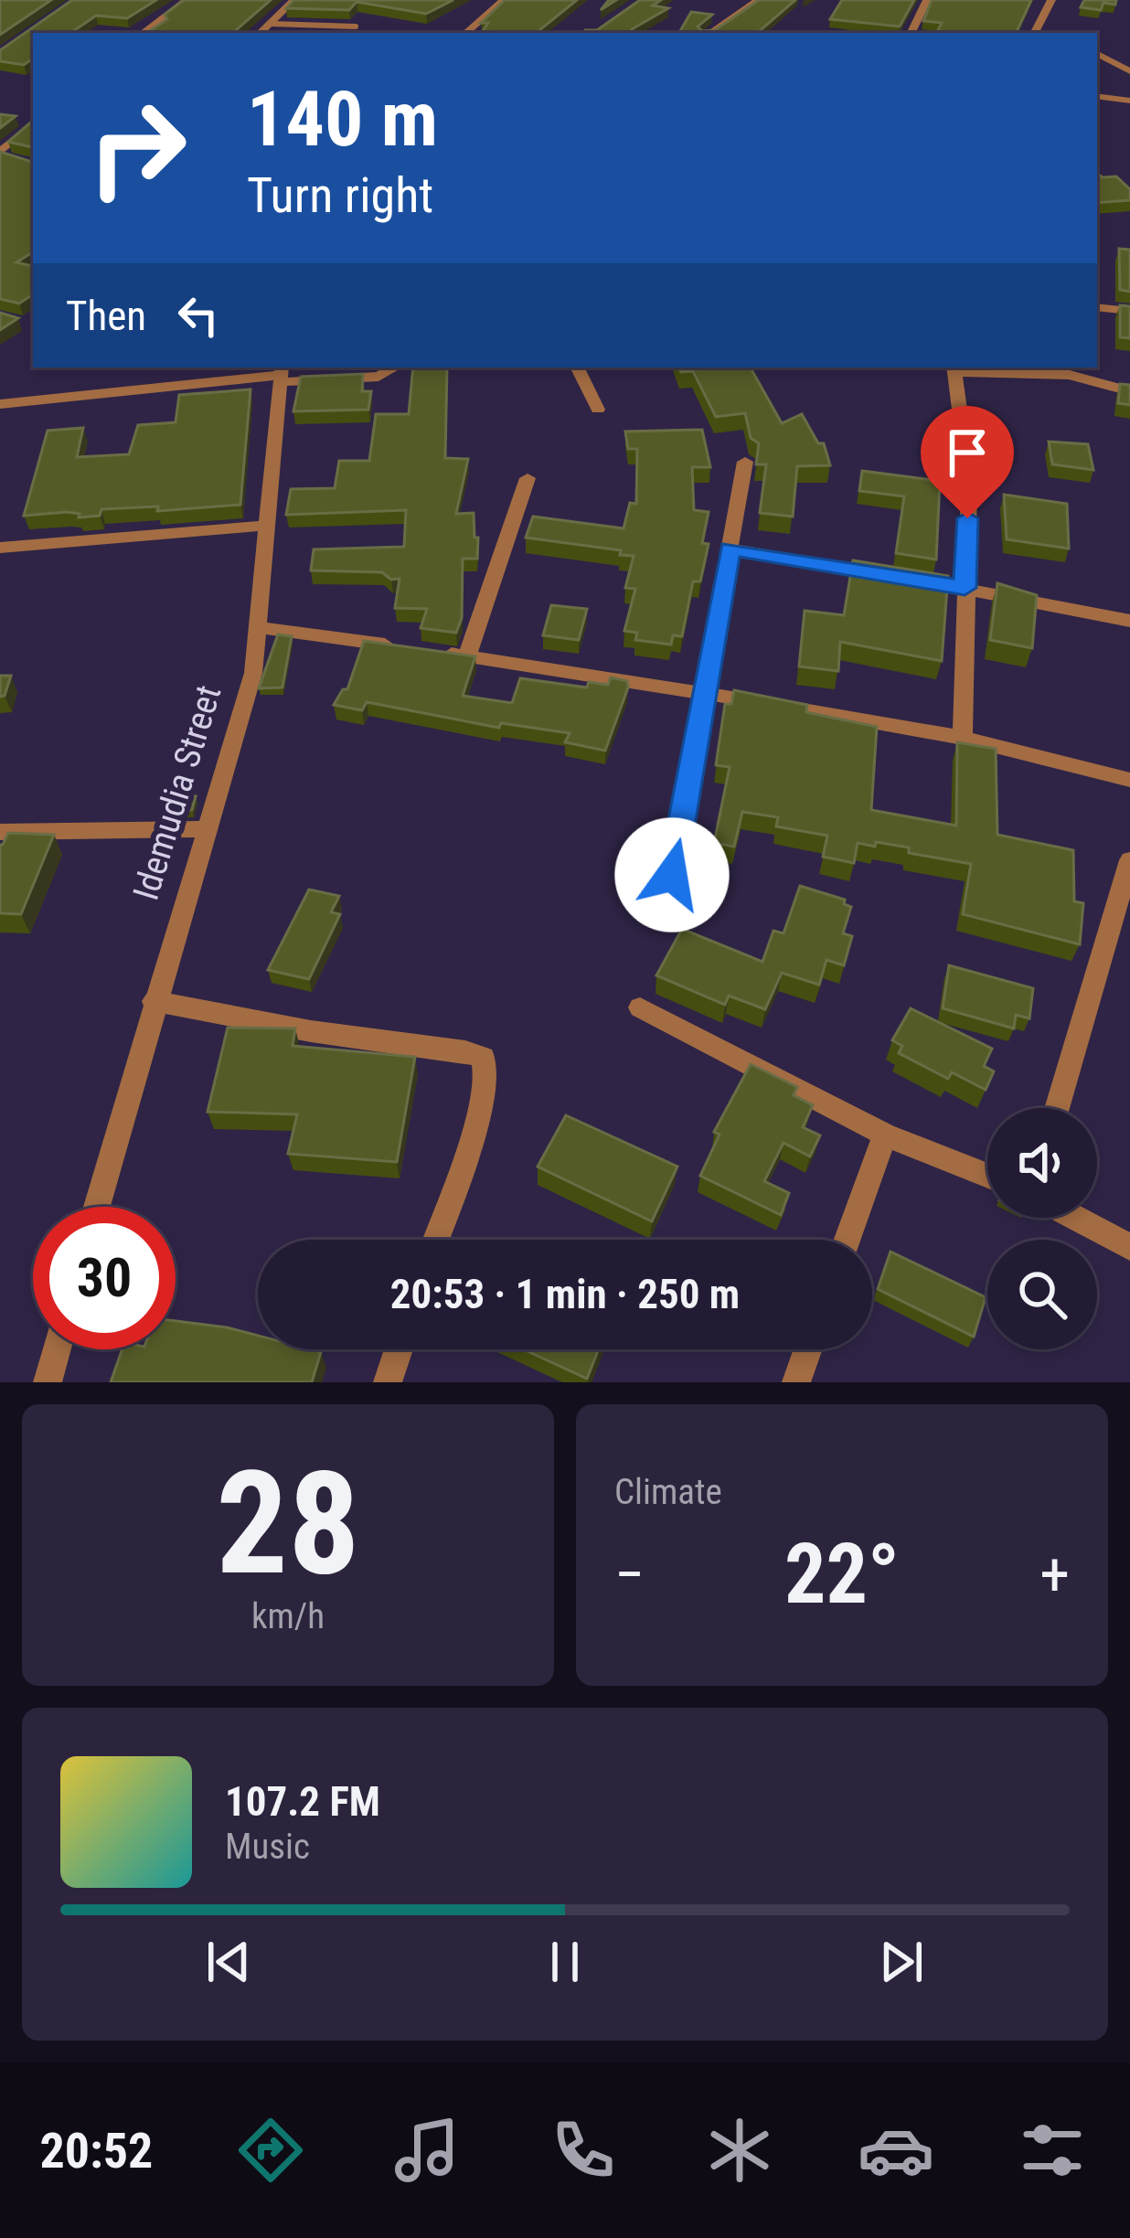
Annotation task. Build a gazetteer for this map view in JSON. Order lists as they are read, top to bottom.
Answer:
{
  "streets": {
    "street": ["Idemudia Street"]
  },
  "page": {
    "turn": ["140 m", "Turn right"],
    "then": "Then",
    "limit": "30",
    "trip": "20:53 · 1 min · 250 m",
    "tile": [
      ["28", "km/h"],
      "Climate"
    ],
    "heat": ["−", "22°", "+"],
    "song": ["107.2 FM", "Music"],
    "tabs": "20:52"
  }
}
